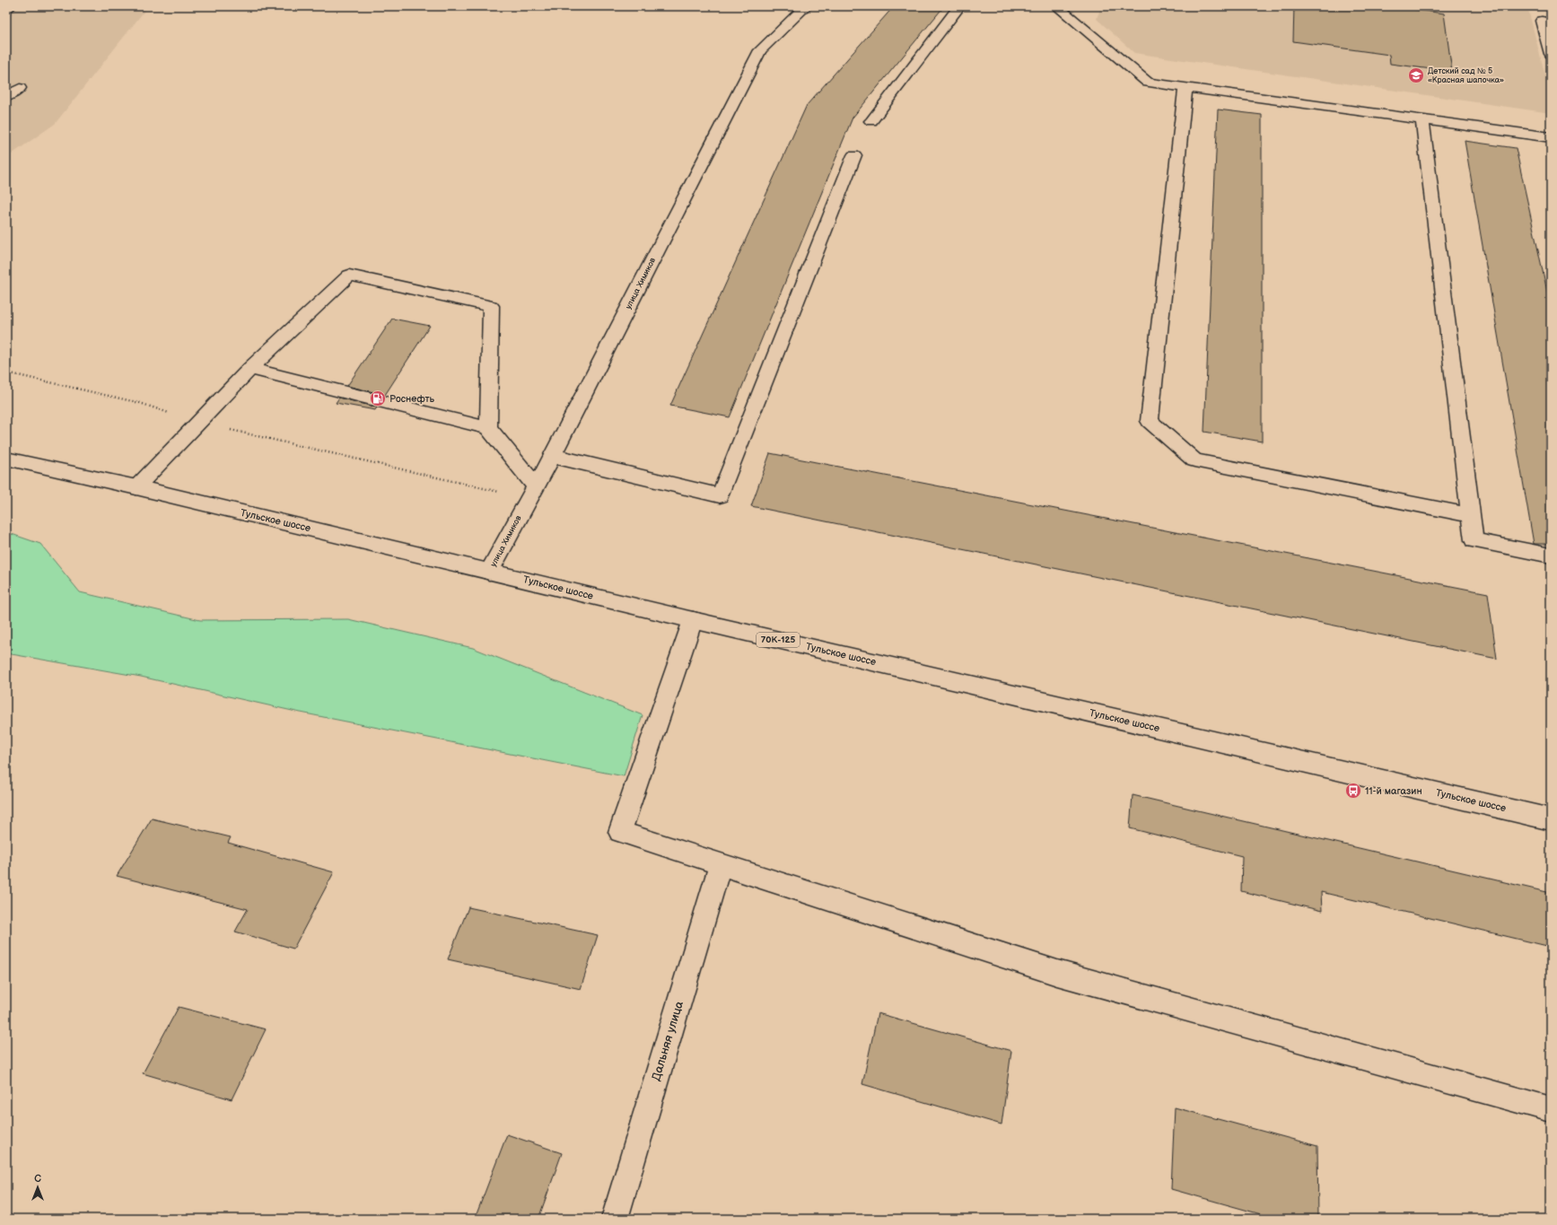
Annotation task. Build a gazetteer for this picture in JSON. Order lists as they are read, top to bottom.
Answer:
{
  "streets": {
    "street": [
      "улица Химиков",
      "Тульское шоссе",
      "70К-125",
      "Дальняя улица"
    ]
  },
  "crossings": [
    ["улица Химиков", "Тульское шоссе"]
  ],
  "places": {
    "school or university": ["Детский сад № 5 «Красная шапочка»"],
    "fuel station": ["Роснефть"],
    "bus stop": ["11-й магазин"]
  },
  "north": "top"
}
